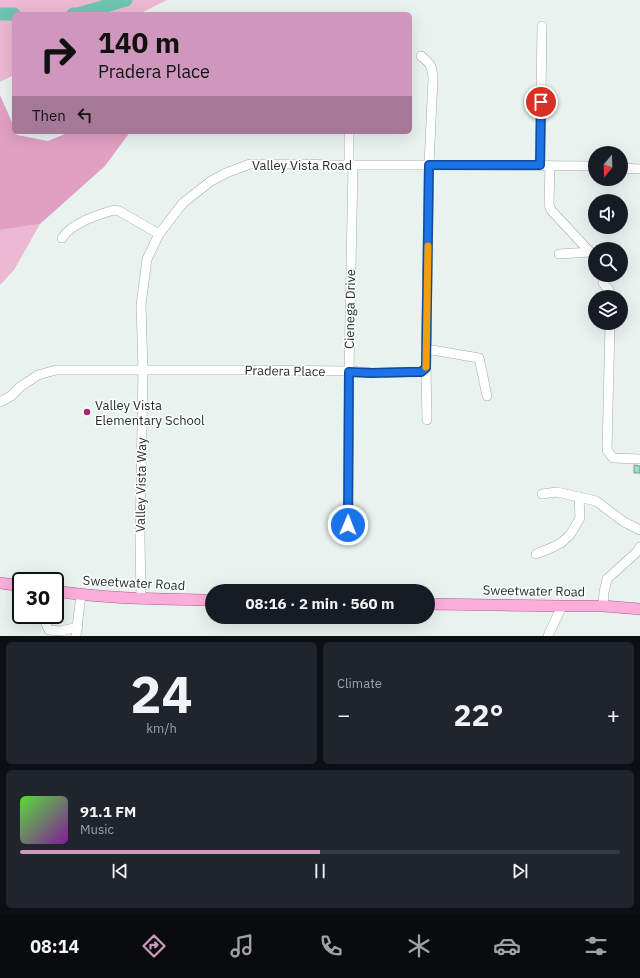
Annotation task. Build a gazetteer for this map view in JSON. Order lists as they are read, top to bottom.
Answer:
{
  "streets": {
    "main road": ["Sweetwater Road"],
    "street": [
      "Valley Vista Road",
      "Cienega Drive",
      "Pradera Place",
      "Valley Vista Way"
    ]
  },
  "crossings": [
    ["Valley Vista Road", "Cienega Drive"],
    ["Valley Vista Road", "Pradera Place"],
    ["Valley Vista Road", "Valley Vista Way"],
    ["Cienega Drive", "Pradera Place"],
    ["Pradera Place", "Valley Vista Way"],
    ["Valley Vista Way", "Sweetwater Road"]
  ],
  "places": ["Valley Vista Elementary School"],
  "north": "bottom",
  "page": {
    "turn": ["140 m", "Pradera Place"],
    "then": "Then",
    "limit": "30",
    "trip": "08:16 · 2 min · 560 m",
    "tile": [
      ["24", "km/h"],
      "Climate"
    ],
    "heat": ["−", "22°", "+"],
    "song": ["91.1 FM", "Music"],
    "tabs": "08:14"
  }
}
